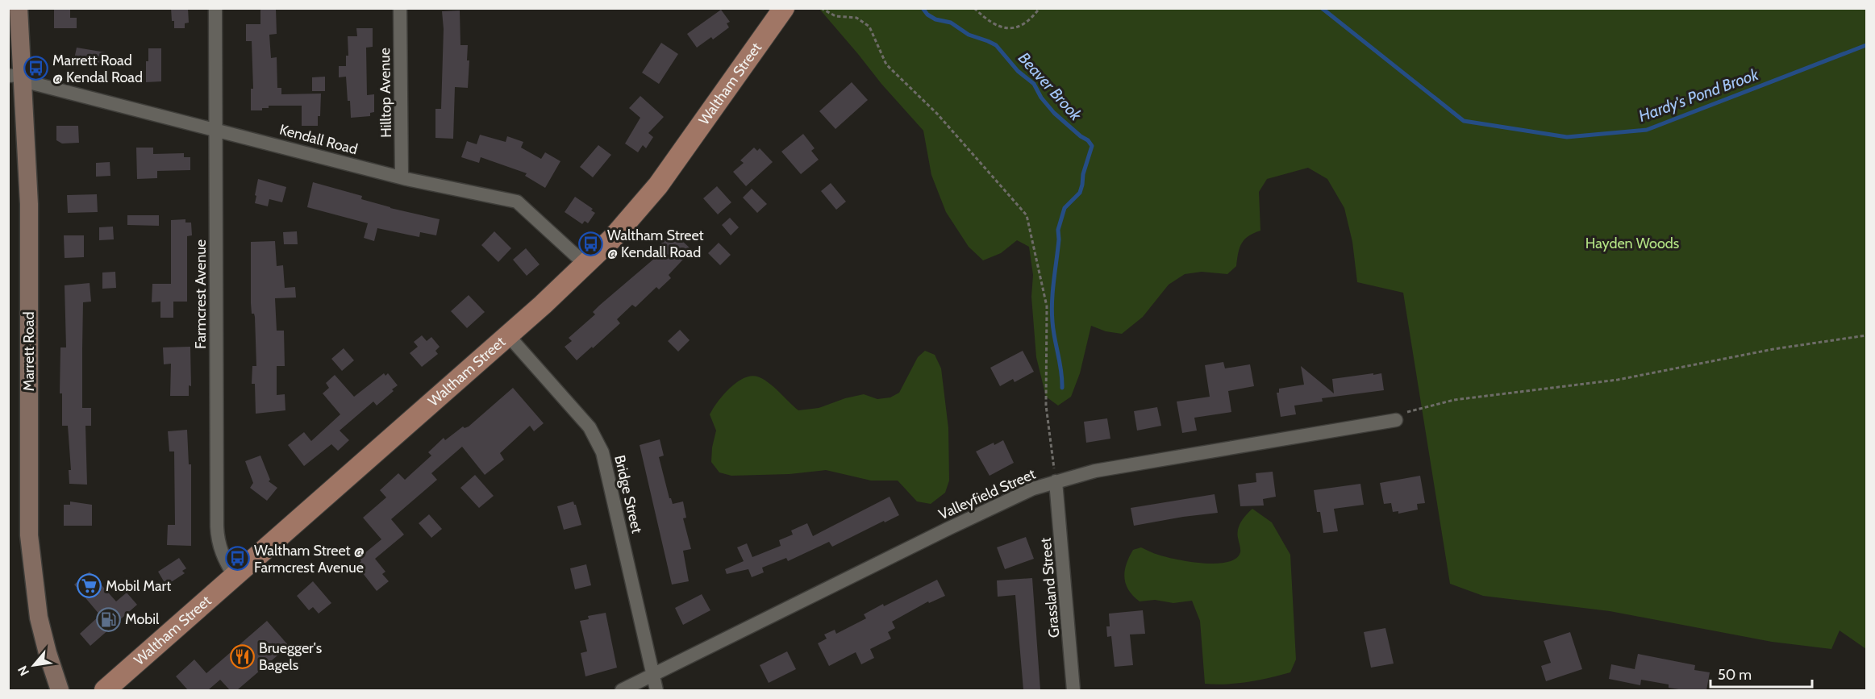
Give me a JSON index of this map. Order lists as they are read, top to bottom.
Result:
{
  "streets": {
    "main road": ["Waltham Street", "Marrett Road"],
    "street": [
      "Hilltop Avenue",
      "Kendall Road",
      "Farmcrest Avenue",
      "Bridge Street",
      "Valleyfield Street",
      "Grassland Street"
    ]
  },
  "crossings": [
    ["Waltham Street", "Kendall Road"],
    ["Waltham Street", "Farmcrest Avenue"],
    ["Waltham Street", "Bridge Street"],
    ["Hilltop Avenue", "Kendall Road"],
    ["Kendall Road", "Farmcrest Avenue"],
    ["Kendall Road", "Marrett Road"],
    ["Bridge Street", "Valleyfield Street"],
    ["Valleyfield Street", "Grassland Street"]
  ],
  "water": ["Beaver Brook", "Hardy's Pond Brook"],
  "parks": ["Hayden Woods"],
  "places": {
    "bus stop": ["Marrett Road @ Kendal Road", "Waltham Street @ Kendall Road", "Waltham Street @ Farmcrest Avenue"],
    "supermarket": ["Mobil Mart"],
    "fuel station": ["Mobil"],
    "restaurant": ["Bruegger's Bagels"]
  },
  "scale_bar": "50 m",
  "north": "bottom left"
}
